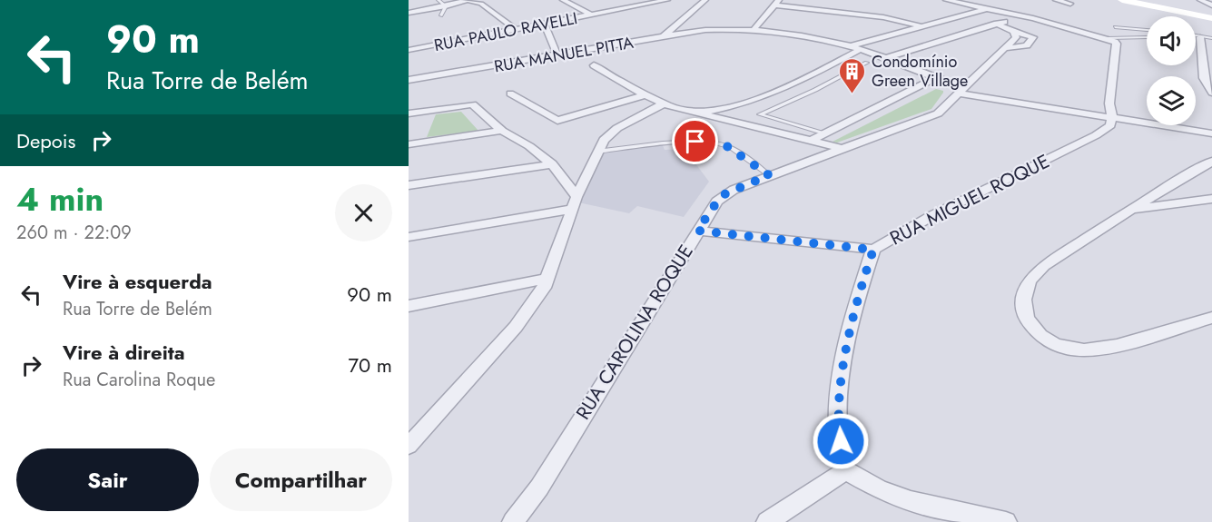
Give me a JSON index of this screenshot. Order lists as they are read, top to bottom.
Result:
{
  "streets": {
    "street": [
      "RUA PAULO RAVELLI",
      "RUA MANUEL PITTA",
      "RUA MIGUEL ROQUE",
      "RUA CAROLINA ROQUE"
    ]
  },
  "places": {
    "building": ["Condomínio Green Village"]
  },
  "page": {
    "turn": ["90 m", "Rua Torre de Belém"],
    "then": "Depois",
    "heading": ["4 min", "260 m · 22:09"],
    "list": [
      {
        "name": "Vire à esquerda",
        "note": "Rua Torre de Belém",
        "value": "90 m"
      },
      {
        "name": "Vire à direita",
        "note": "Rua Carolina Roque",
        "value": "70 m"
      }
    ],
    "buttons": ["Sair", "Compartilhar"]
  }
}
